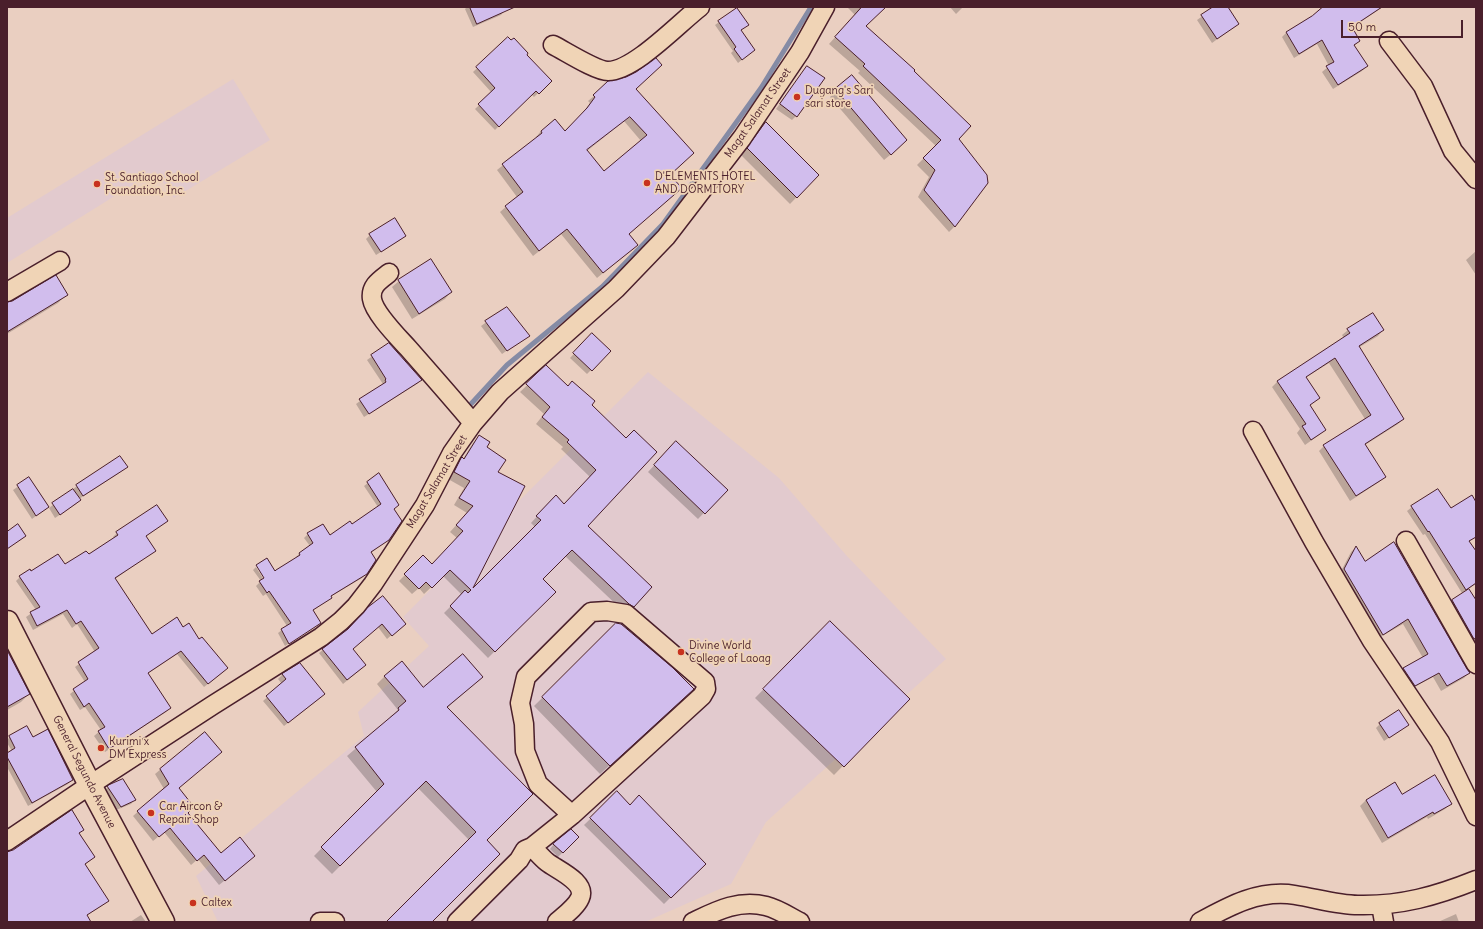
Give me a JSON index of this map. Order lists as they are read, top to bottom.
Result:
{
  "streets": {
    "highway": ["General Segundo Avenue"],
    "street": ["Magat Salamat Street"]
  },
  "crossings": [
    ["Magat Salamat Street", "General Segundo Avenue"]
  ],
  "places": [
    "Dugang's Sari sari store",
    "D'ELEMENTS HOTEL AND DORMITORY",
    "St. Santiago School Foundation, Inc.",
    "Divine World College of Laoag",
    "Kurimi x DM Express",
    "Car Aircon & Repair Shop",
    "Caltex"
  ],
  "scale_bar": "50 m"
}
